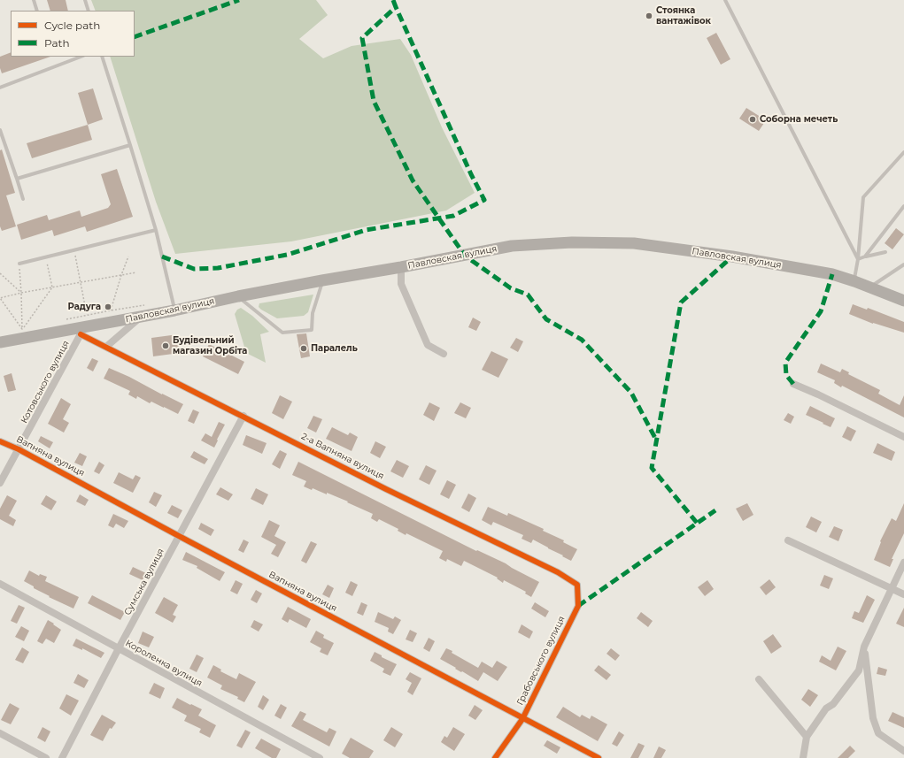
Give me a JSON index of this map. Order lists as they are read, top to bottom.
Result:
{
  "streets": {
    "main road": ["Павловская вулиця"],
    "street": [
      "Котовського вулиця",
      "Вапняна вулиця",
      "2-а Вапняна вулиця",
      "Сумська вулиця",
      "Грабовського вулиця",
      "Короленка вулиця"
    ]
  },
  "crossings": [
    ["Павловская вулиця", "Котовського вулиця"],
    ["Павловская вулиця", "2-а Вапняна вулиця"],
    ["Котовського вулиця", "Вапняна вулиця"],
    ["Котовського вулиця", "2-а Вапняна вулиця"],
    ["Вапняна вулиця", "Сумська вулиця"],
    ["Вапняна вулиця", "Грабовського вулиця"],
    ["2-а Вапняна вулиця", "Сумська вулиця"],
    ["2-а Вапняна вулиця", "Грабовського вулиця"],
    ["Сумська вулиця", "Короленка вулиця"]
  ],
  "places": [
    "Стоянка вантажівок",
    "Соборна мечеть",
    "Радуга",
    "Будівельний магазин Орбіта",
    "Паралель"
  ],
  "legend": ["Cycle path", "Path"]
}
